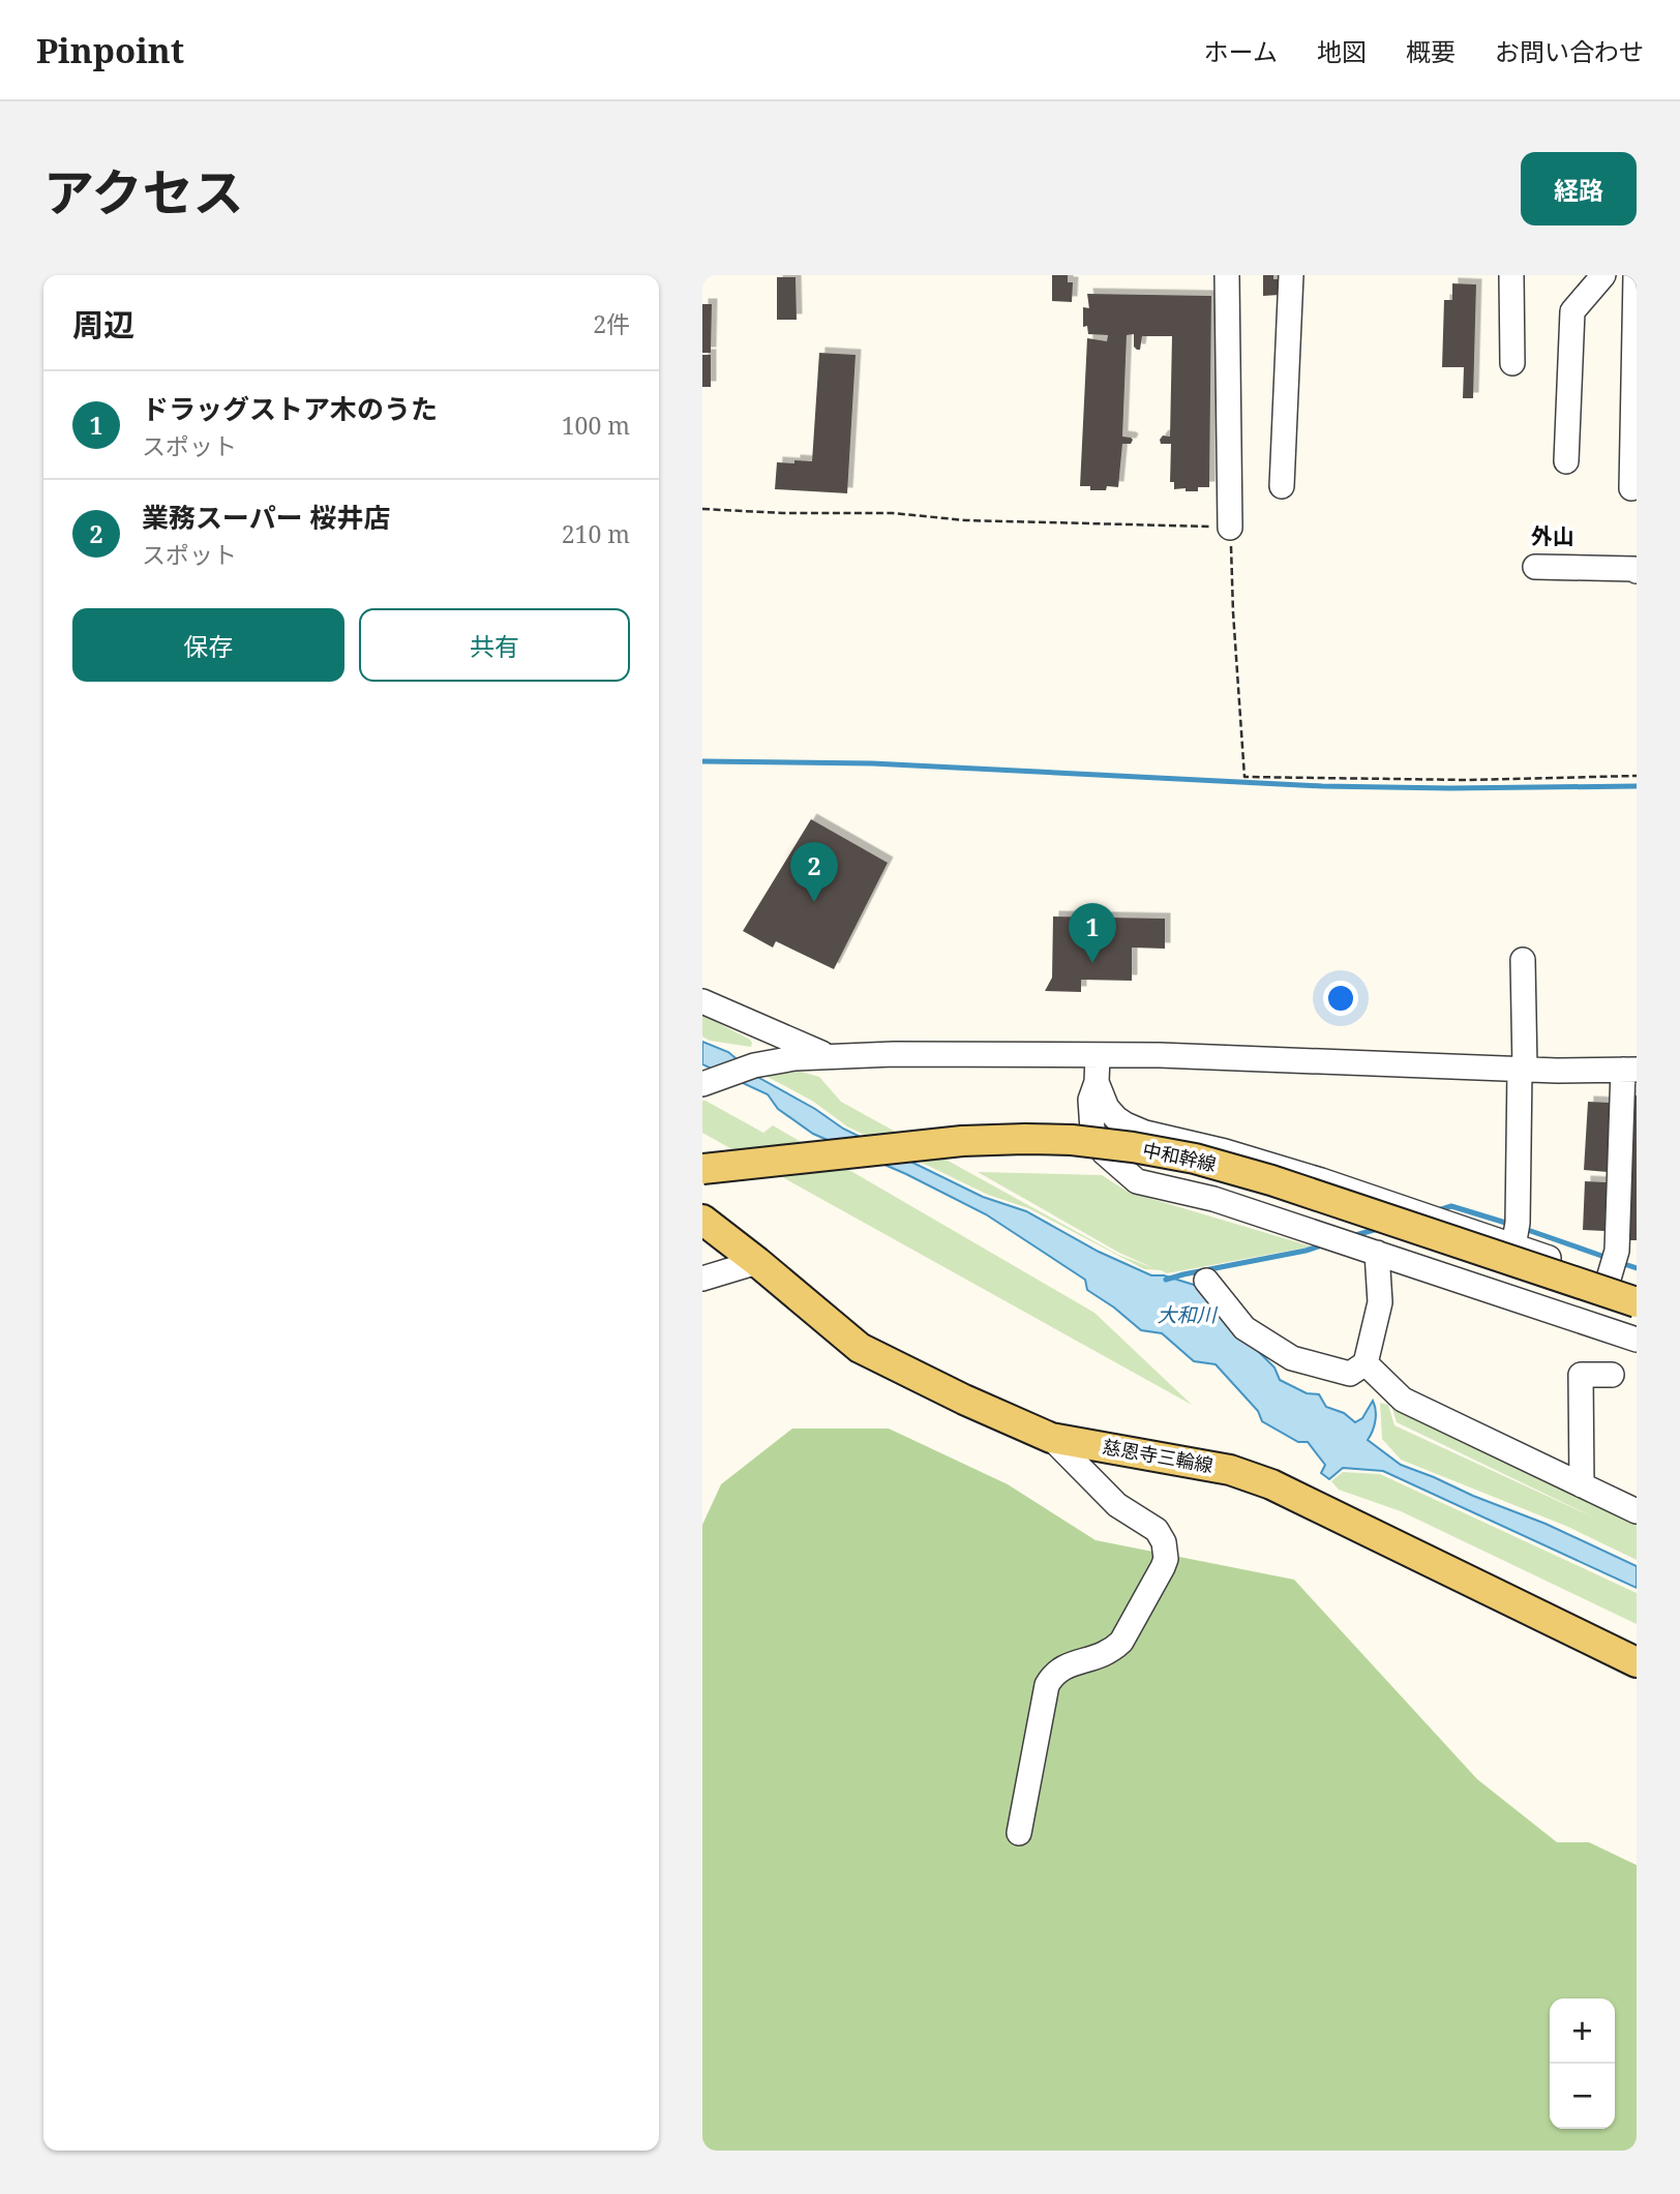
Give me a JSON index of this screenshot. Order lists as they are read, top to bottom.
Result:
{
  "streets": {
    "main road": ["中和幹線", "慈恩寺三輪線"]
  },
  "districts": ["外山"],
  "water": ["大和川"],
  "page": {
    "header": "Pinpoint",
    "nav": [
      "ホーム",
      "地図",
      "概要",
      "お問い合わせ"
    ],
    "title": "アクセス",
    "buttons": [
      "経路",
      ["保存", "共有"]
    ],
    "heading": ["周辺", "2件"],
    "list": [
      {
        "mark": "1",
        "name": "ドラッグストア木のうた",
        "note": "スポット",
        "value": "100 m"
      },
      {
        "mark": "2",
        "name": "業務スーパー 桜井店",
        "note": "スポット",
        "value": "210 m"
      }
    ],
    "pins": ["2", "1"],
    "map_buttons": ["+", "−"]
  }
}
